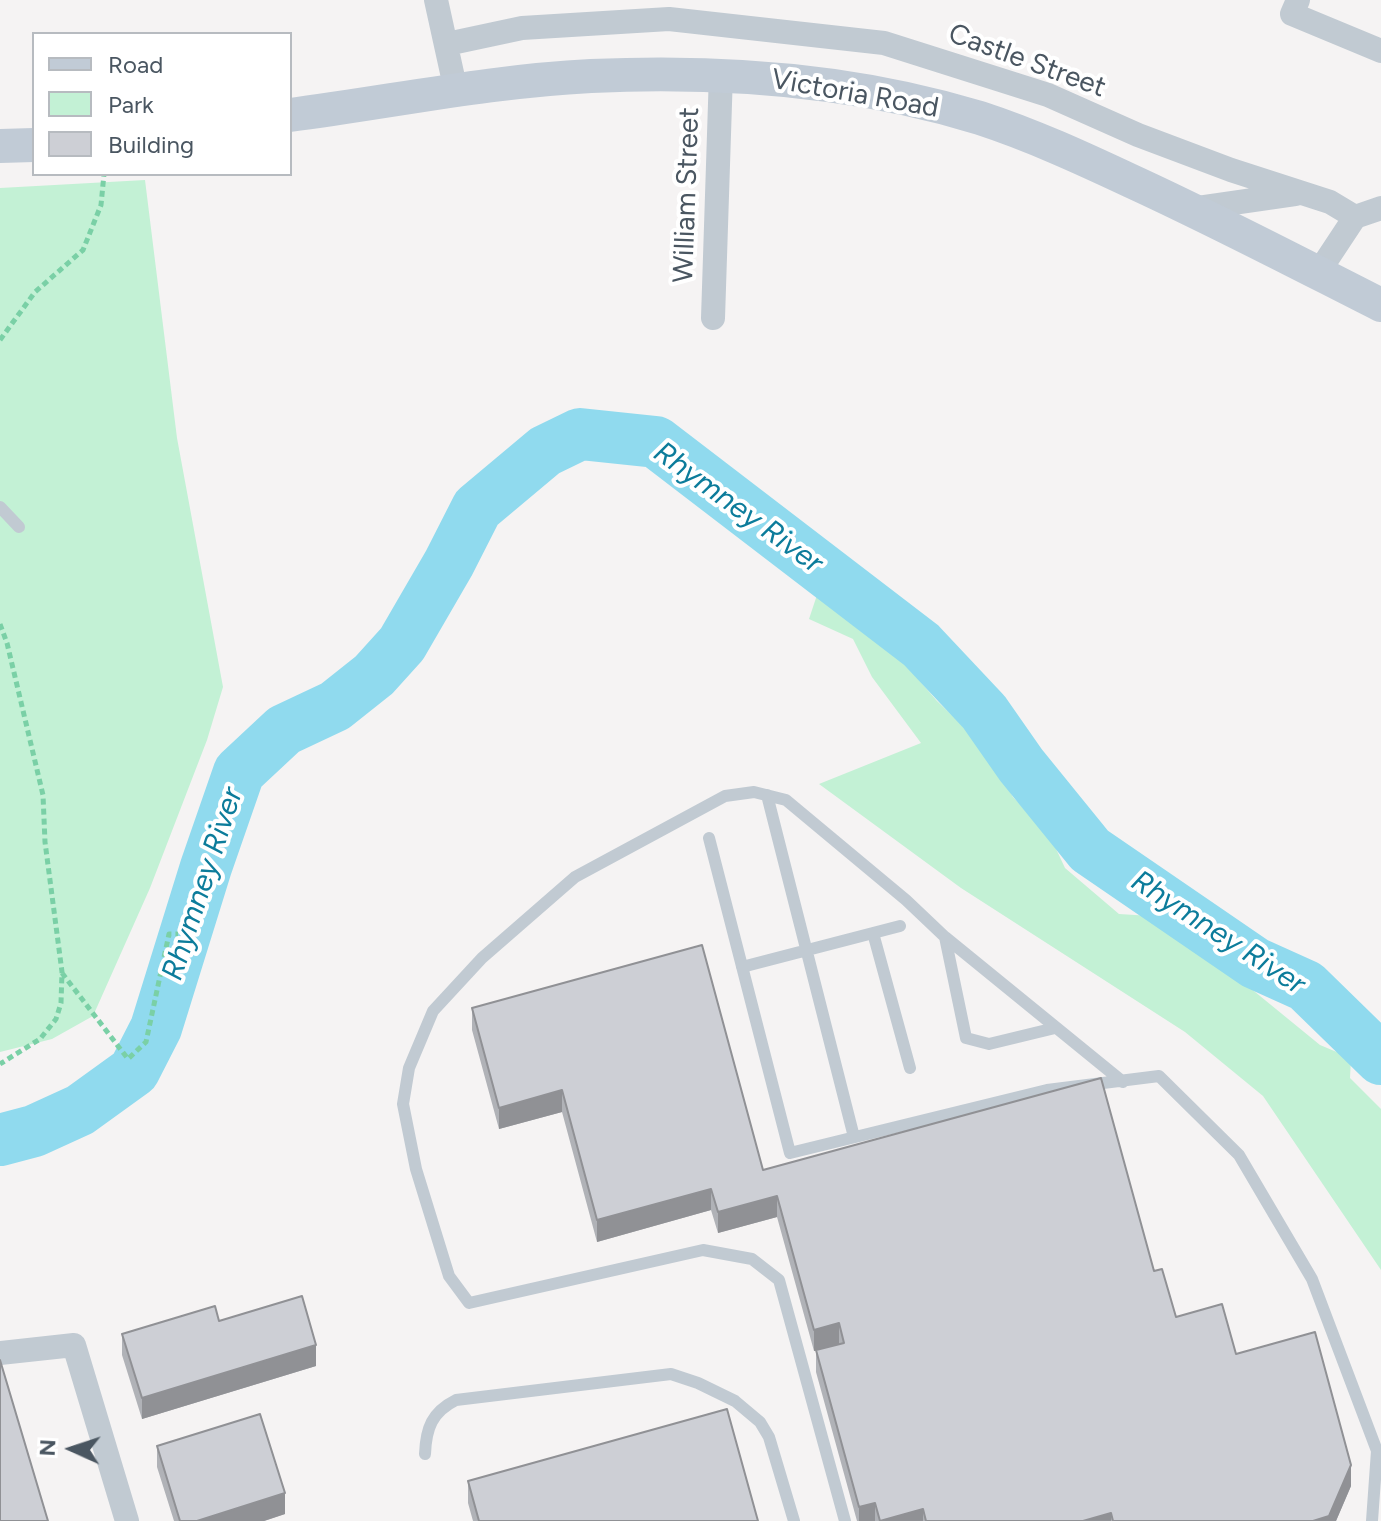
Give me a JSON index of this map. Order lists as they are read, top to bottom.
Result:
{
  "streets": {
    "main road": ["Victoria Road"],
    "street": ["Castle Street", "William Street"]
  },
  "crossings": [
    ["Victoria Road", "William Street"]
  ],
  "water": ["Rhymney River"],
  "legend": ["Road", "Park", "Building"],
  "north": "left"
}
